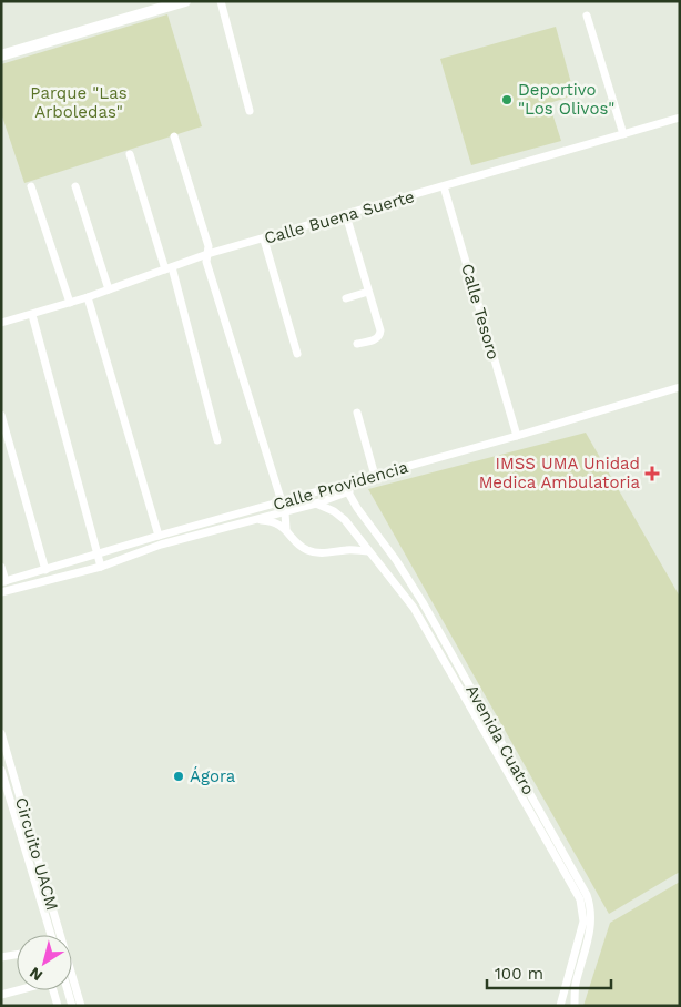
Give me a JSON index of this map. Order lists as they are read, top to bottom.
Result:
{
  "streets": {
    "street": [
      "Calle Buena Suerte",
      "Calle Tesoro",
      "Calle Providencia",
      "Avenida Cuatro",
      "Circuito UACM"
    ]
  },
  "crossings": [
    ["Calle Buena Suerte", "Calle Tesoro"],
    ["Calle Tesoro", "Calle Providencia"],
    ["Calle Providencia", "Avenida Cuatro"]
  ],
  "parks": ["Parque \"Las Arboledas\""],
  "places": {
    "other": ["Deportivo \"Los Olivos\"", "Ágora"],
    "health": ["IMSS UMA Unidad Medica Ambulatoria"]
  },
  "scale_bar": "100 m",
  "north": "bottom left"
}
